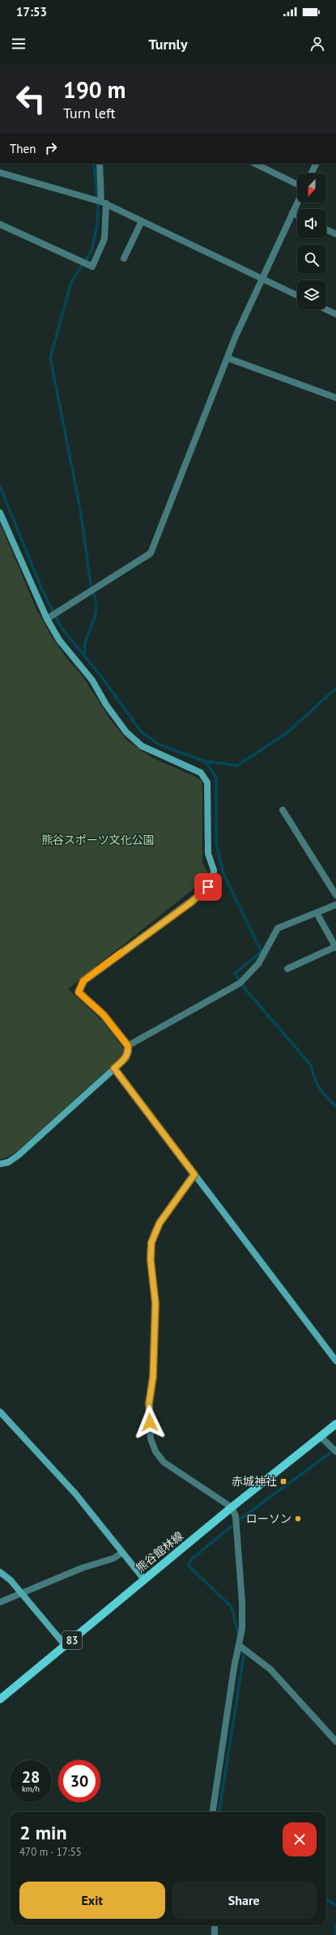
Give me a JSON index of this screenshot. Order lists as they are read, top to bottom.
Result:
{
  "streets": {
    "main road": ["熊谷館林線", "83"]
  },
  "parks": ["熊谷スポーツ文化公園"],
  "places": {
    "transit": ["赤城神社"],
    "other": ["ローソン"]
  },
  "north": "bottom left",
  "page": {
    "status": "17:53",
    "header": "Turnly",
    "turn": ["190 m", "Turn left"],
    "then": "Then",
    "speed": "28 km/h",
    "limit": "30",
    "heading": ["2 min", "470 m · 17:55"],
    "buttons": ["Exit", "Share"]
  }
}
